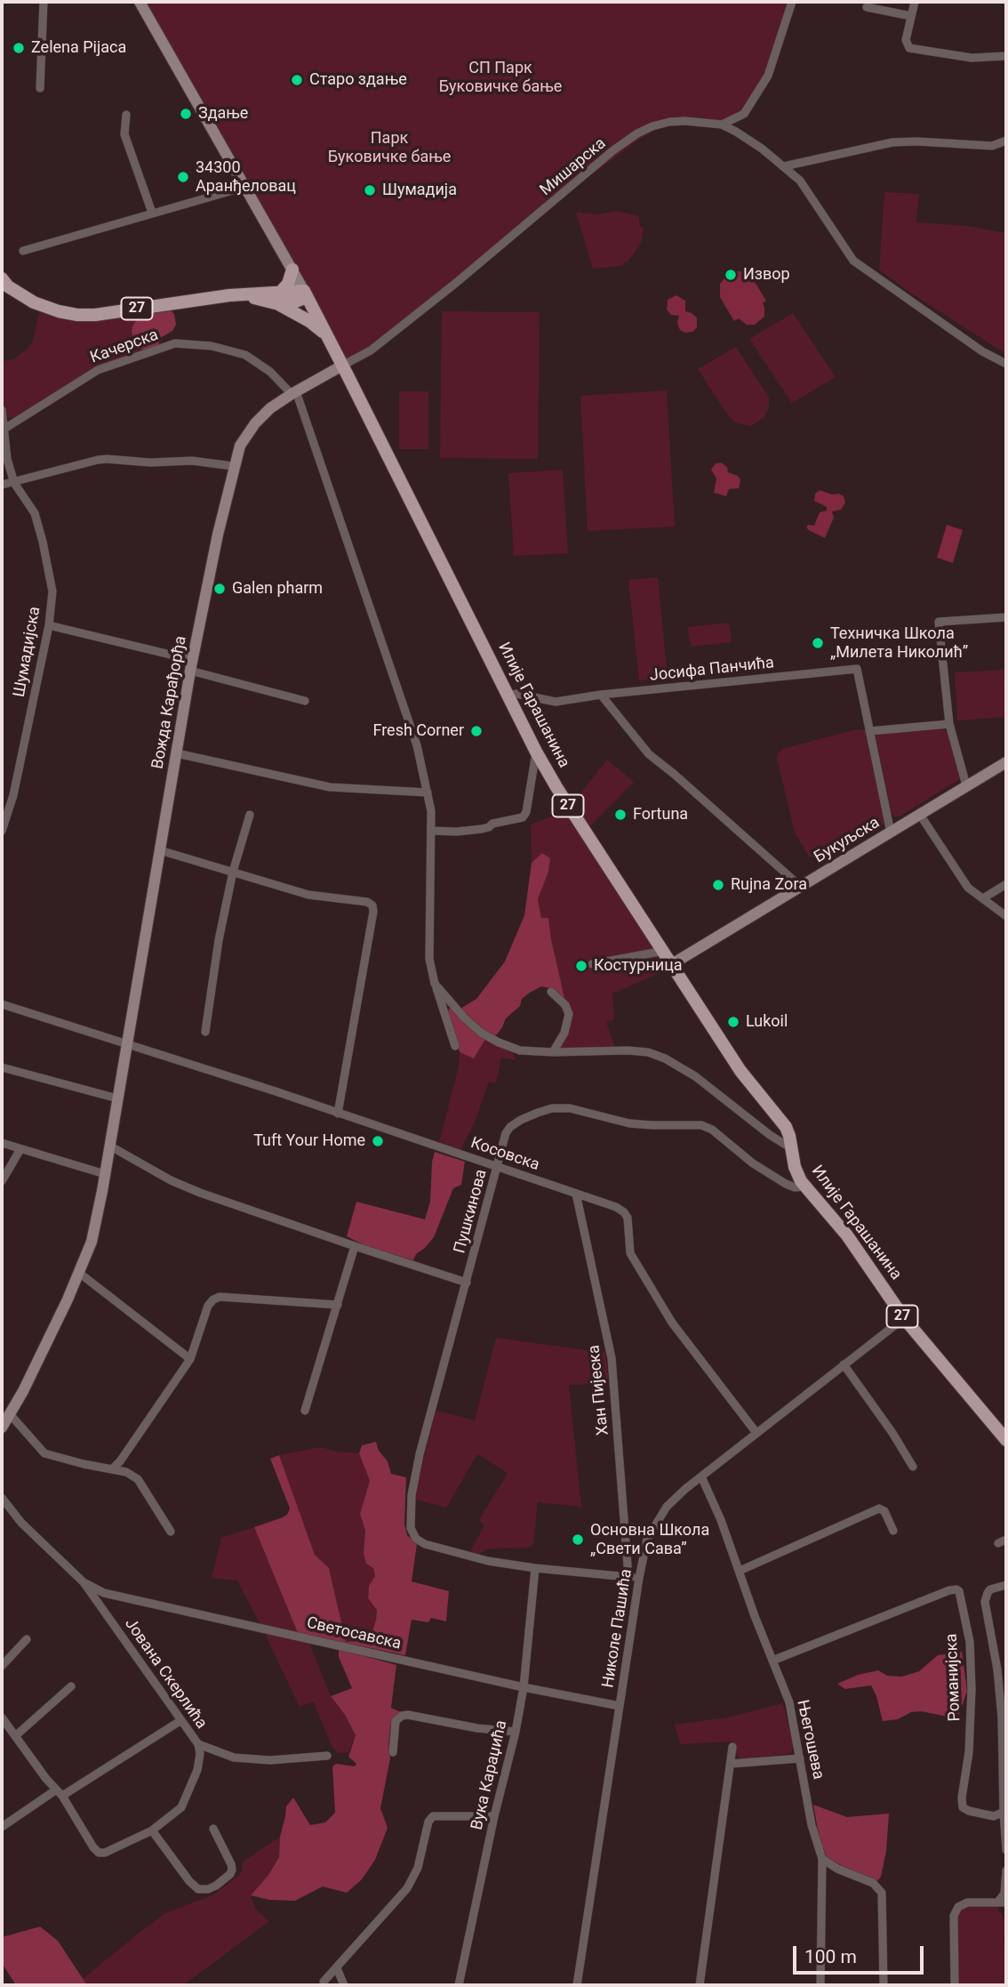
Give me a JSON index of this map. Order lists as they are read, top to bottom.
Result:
{
  "streets": {
    "main road": [
      "27",
      "Вожда Карађорђа",
      "Илије Гарашанина",
      "Букуљска"
    ],
    "street": [
      "Мишарска",
      "Качерска",
      "Шумадијска",
      "Јосифа Панчића",
      "Косовска",
      "Пушкинова",
      "Хан Пијеска",
      "Николе Пашића",
      "Светосавска",
      "Јована Скерлића",
      "Романијска",
      "Његошева",
      "Вука Караџића"
    ]
  },
  "crossings": [
    ["Мишарска", "Вожда Карађорђа"],
    ["Мишарска", "Илије Гарашанина"],
    ["27", "Илије Гарашанина"],
    ["Качерска", "Шумадијска"],
    ["Качерска", "Вожда Карађорђа"],
    ["Јосифа Панчића", "Илије Гарашанина"],
    ["Вожда Карађорђа", "Илије Гарашанина"],
    ["Вожда Карађорђа", "Косовска"],
    ["Илије Гарашанина", "Букуљска"],
    ["Илије Гарашанина", "Пушкинова"],
    ["Илије Гарашанина", "Николе Пашића"],
    ["Косовска", "Пушкинова"],
    ["Косовска", "Хан Пијеска"],
    ["Косовска", "Николе Пашића"],
    ["Пушкинова", "Вука Караџића"],
    ["Николе Пашића", "Светосавска"],
    ["Николе Пашића", "Његошева"],
    ["Светосавска", "Јована Скерлића"],
    ["Светосавска", "Вука Караџића"],
    ["Романијска", "Његошева"]
  ],
  "parks": ["СП Парк Буковичке бање", "Парк Буковичке бање"],
  "places": [
    "Zelena Pijaca",
    "Старо здање",
    "Здање",
    "34300 Аранђеловац",
    "Шумадија",
    "Извор",
    "Galen pharm",
    "Техничка Школа „Милета Николић”",
    "Fresh Corner",
    "Fortuna",
    "Rujna Zora",
    "Костурница",
    "Lukoil",
    "Tuft Your Home",
    "Основна Школа „Свети Сава”"
  ],
  "scale_bar": "100 m"
}
